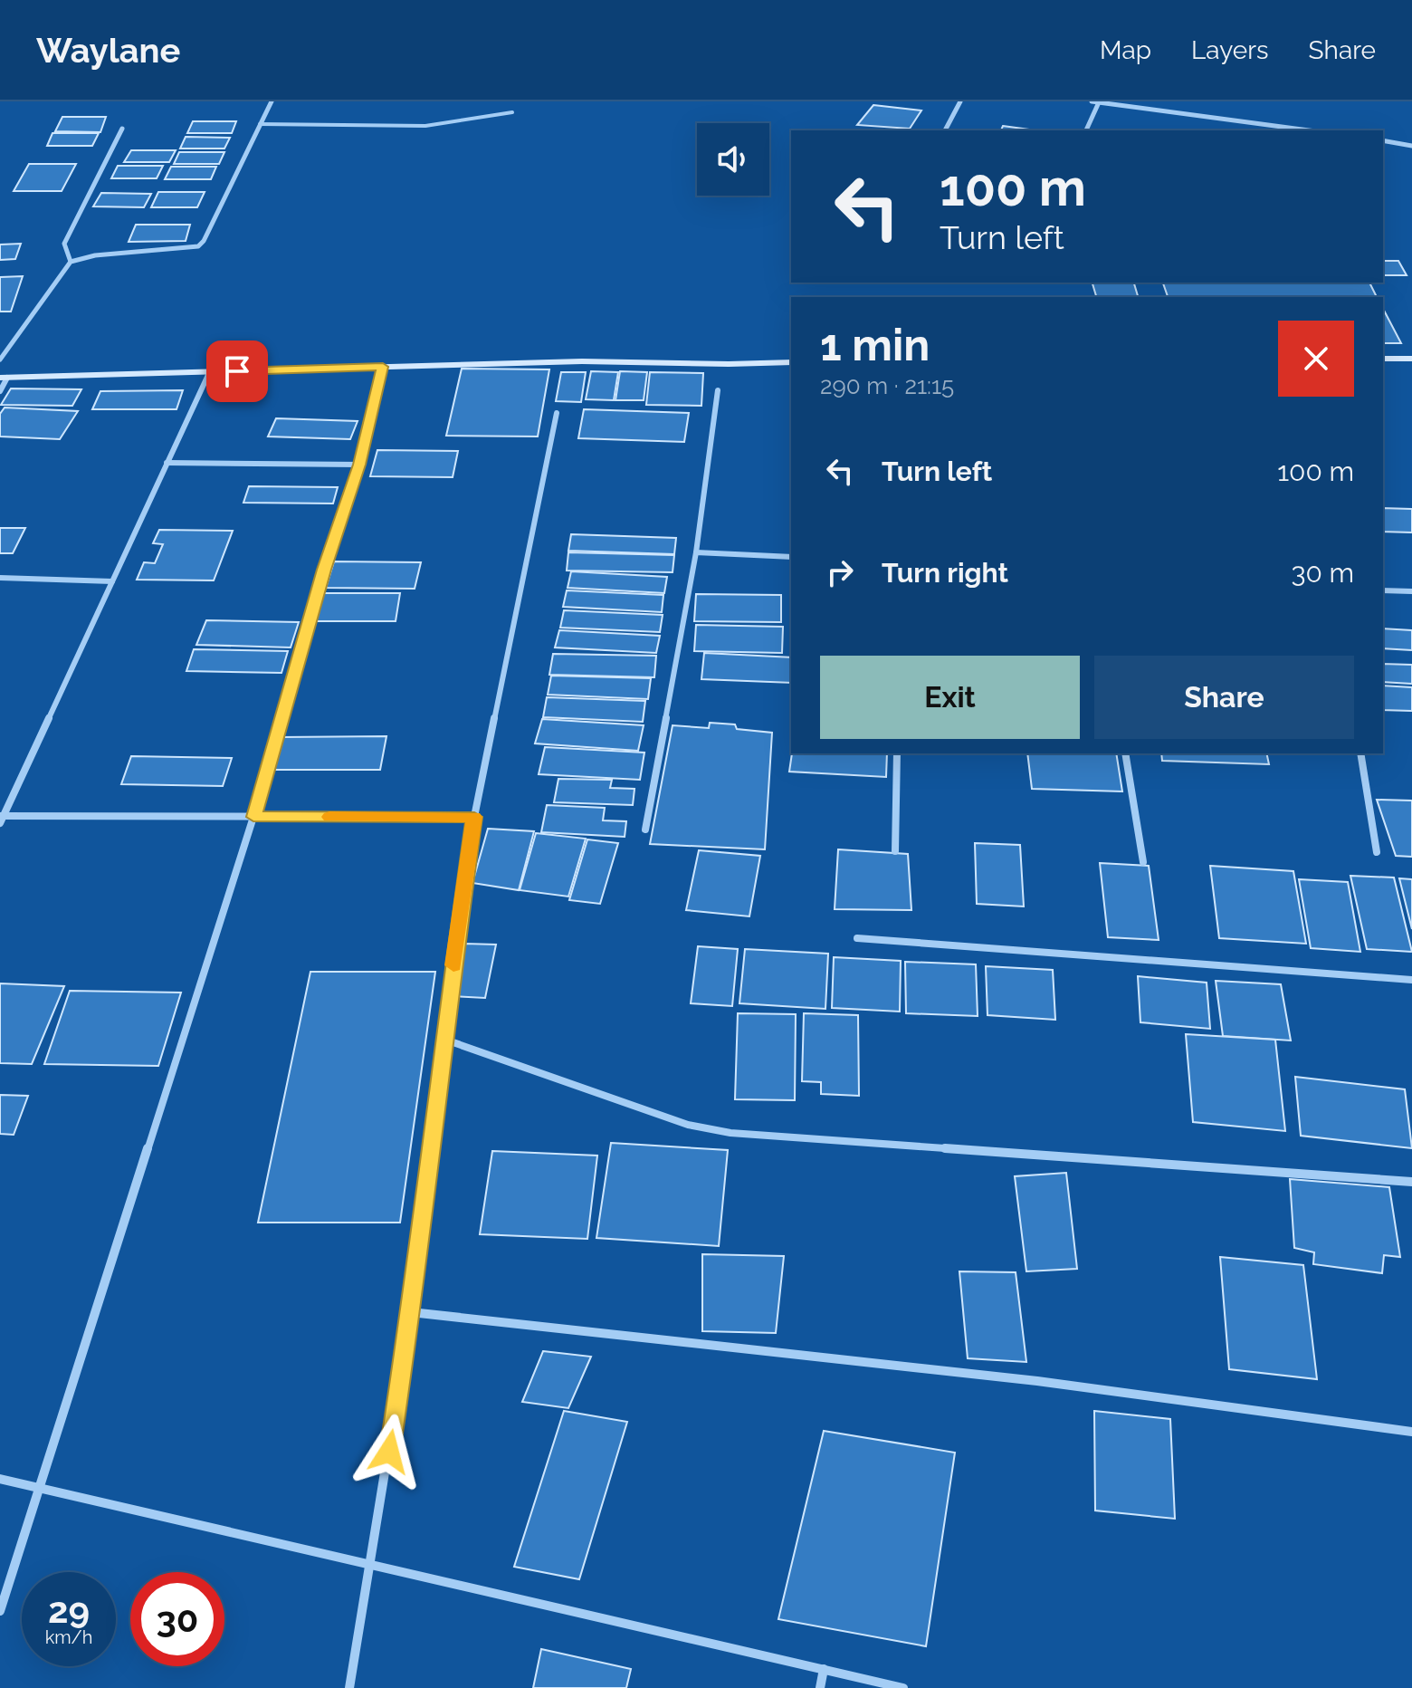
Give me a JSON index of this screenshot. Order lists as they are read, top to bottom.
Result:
{
  "page": {
    "header": "Waylane",
    "nav": ["Map", "Layers", "Share"],
    "turn": ["100 m", "Turn left"],
    "heading": ["1 min", "290 m · 21:15"],
    "list": [
      {
        "name": "Turn left",
        "value": "100 m"
      },
      {
        "name": "Turn right",
        "value": "30 m"
      }
    ],
    "buttons": ["Exit", "Share"],
    "speed": "29 km/h",
    "limit": "30"
  }
}
